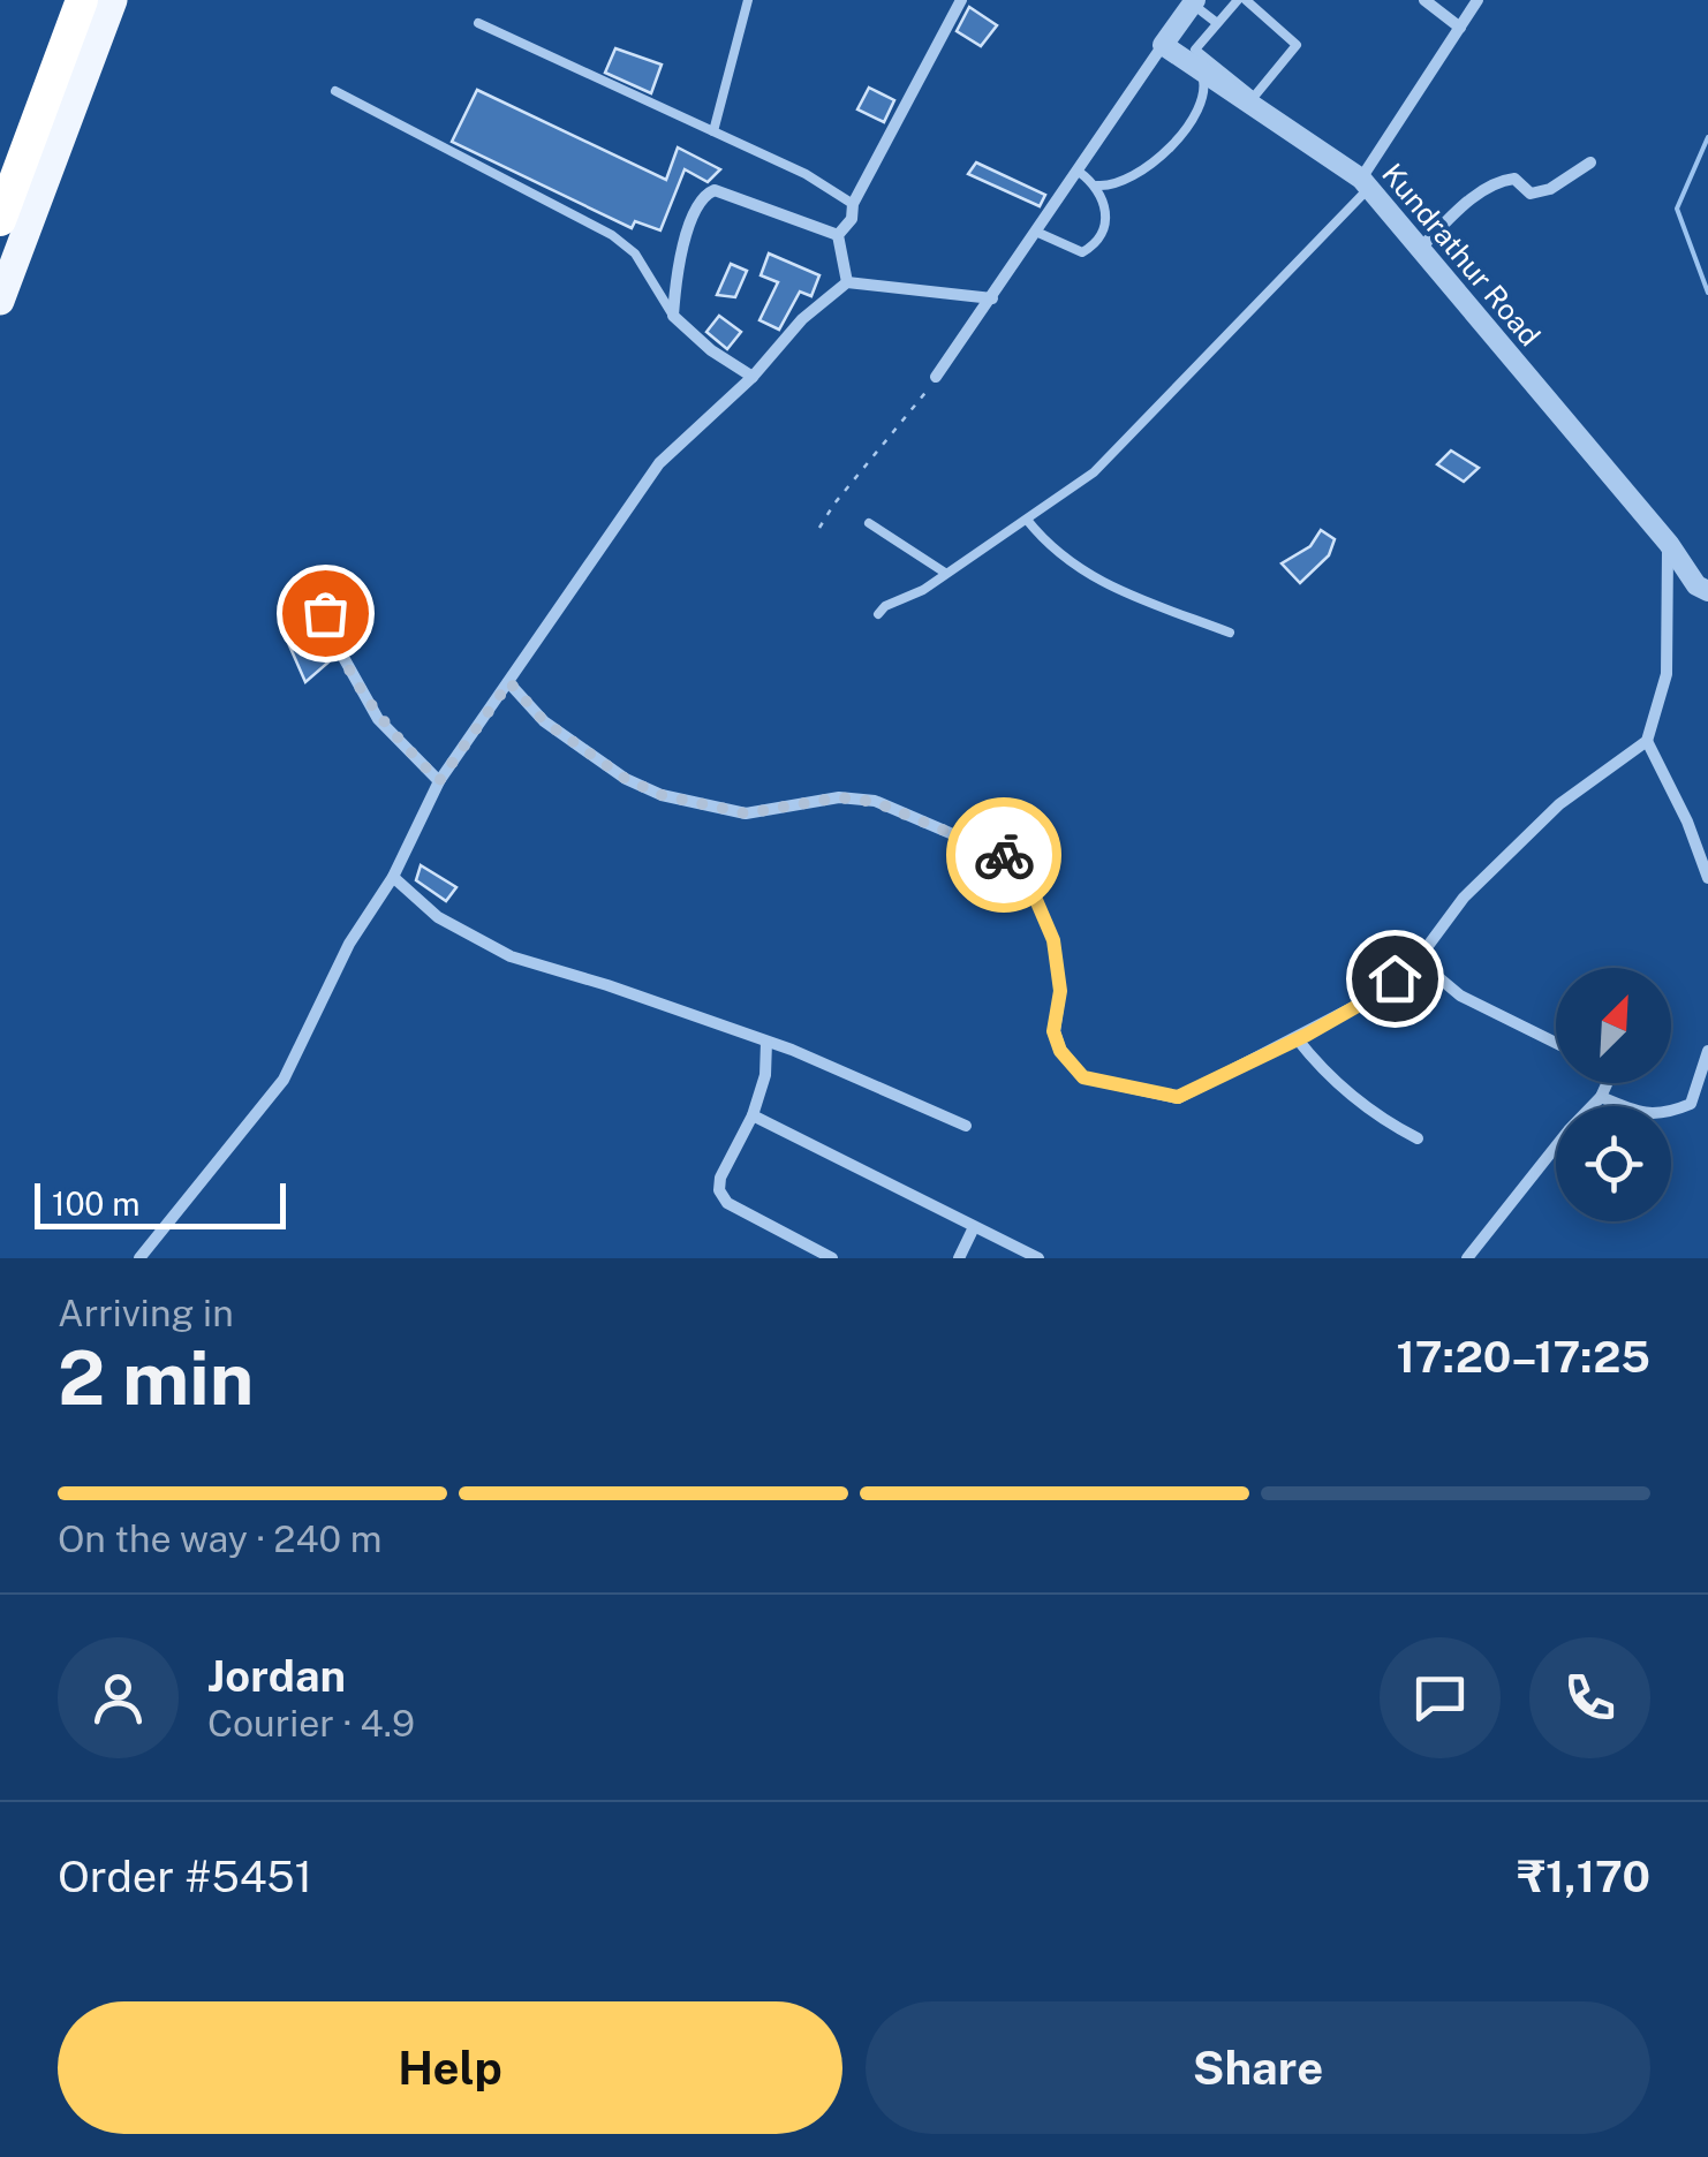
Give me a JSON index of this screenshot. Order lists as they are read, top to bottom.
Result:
{
  "streets": {
    "street": ["Kundrathur Road"]
  },
  "scale_bar": "100 m",
  "north": "top right",
  "page": {
    "scale": "100 m",
    "heading": ["2 min", "Arriving in", "17:20–17:25"],
    "panel": [
      "Jordan",
      "Courier · 4.9",
      "Order #5451",
      "₹1,170"
    ],
    "bar": "On the way · 240 m",
    "buttons": ["Help", "Share"]
  }
}
